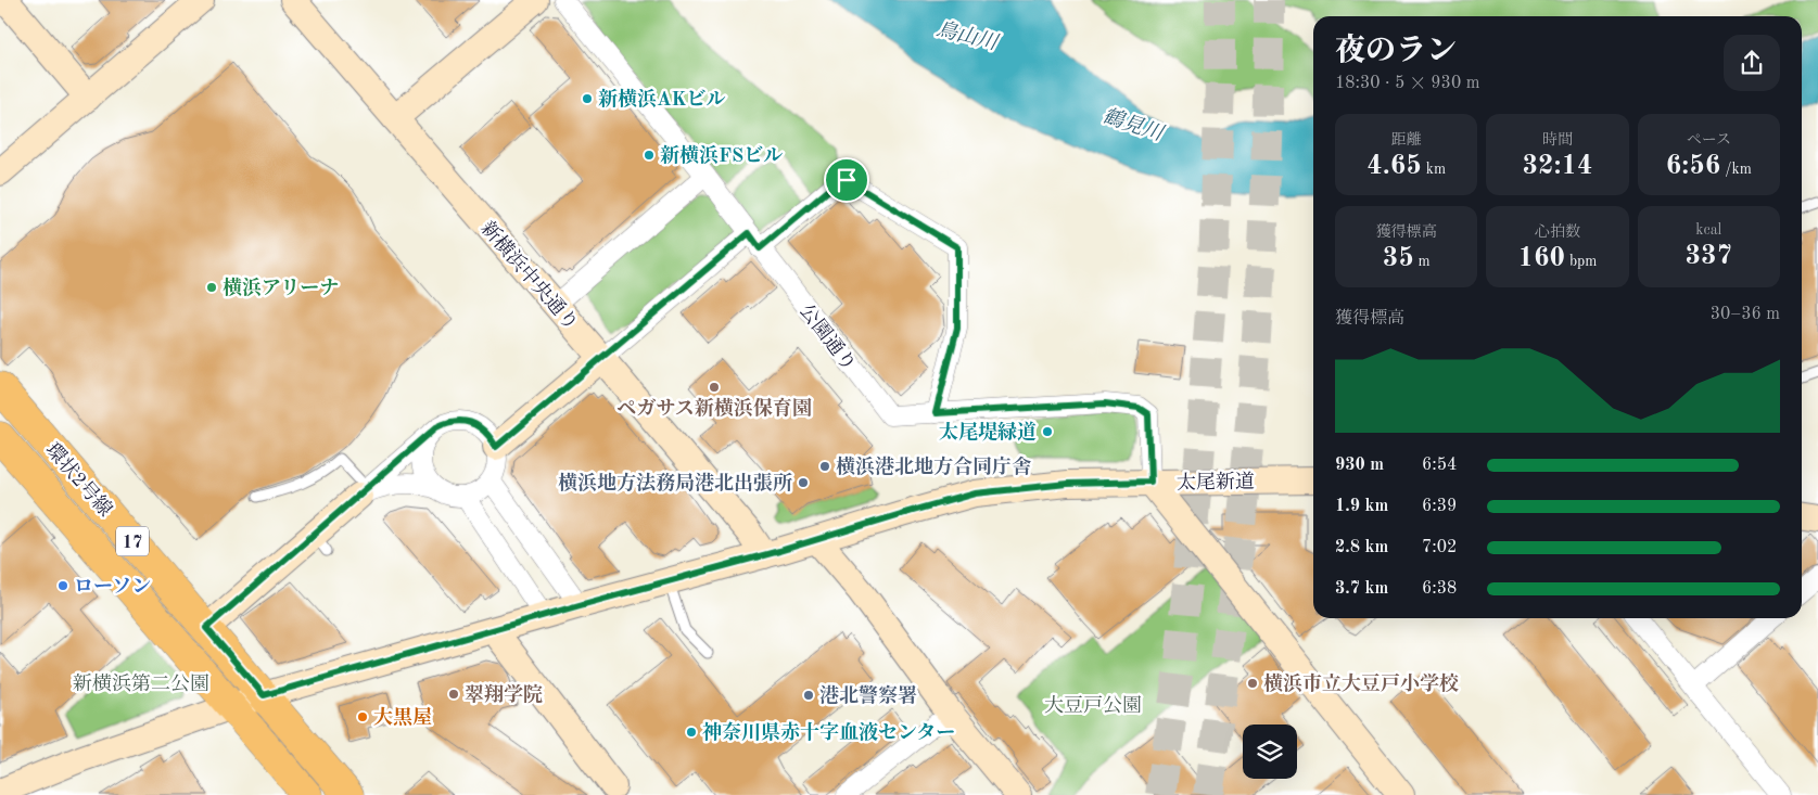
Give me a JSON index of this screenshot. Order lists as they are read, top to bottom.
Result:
{
  "streets": {
    "main road": ["環状2号線", "17"],
    "street": ["新横浜中央通り", "公園通り", "太尾新道"]
  },
  "crossings": [
    ["新横浜中央通り", "太尾新道"],
    ["公園通り", "太尾新道"],
    ["環状2号線", "太尾新道"]
  ],
  "water": ["鳥山川", "鶴見川"],
  "parks": ["新横浜第二公園", "大豆戸公園"],
  "places": [
    "新横浜AKビル",
    "新横浜FSビル",
    "横浜アリーナ",
    "ペガサス新横浜保育園",
    "太尾堤緑道",
    "横浜港北地方合同庁舎",
    "横浜地方法務局港北出張所",
    "ローソン",
    "横浜市立大豆戸小学校",
    "翠翔学院",
    "港北警察署",
    "大黒屋",
    "神奈川県赤十字血液センター"
  ],
  "page": {
    "heading": ["夜のラン", "18:30 · 5 × 930 m"],
    "stats": [
      ["距離", "4.65 km"],
      ["時間", "32:14"],
      ["ペース", "6:56 /km"],
      ["獲得標高", "35 m"],
      ["心拍数", "160 bpm"],
      ["kcal", "337"]
    ],
    "chart": ["獲得標高", "30–36 m"],
    "list": [
      {
        "name": "930 m",
        "note": "6:54"
      },
      {
        "name": "1.9 km",
        "note": "6:39"
      },
      {
        "name": "2.8 km",
        "note": "7:02"
      },
      {
        "name": "3.7 km",
        "note": "6:38"
      }
    ]
  }
}
